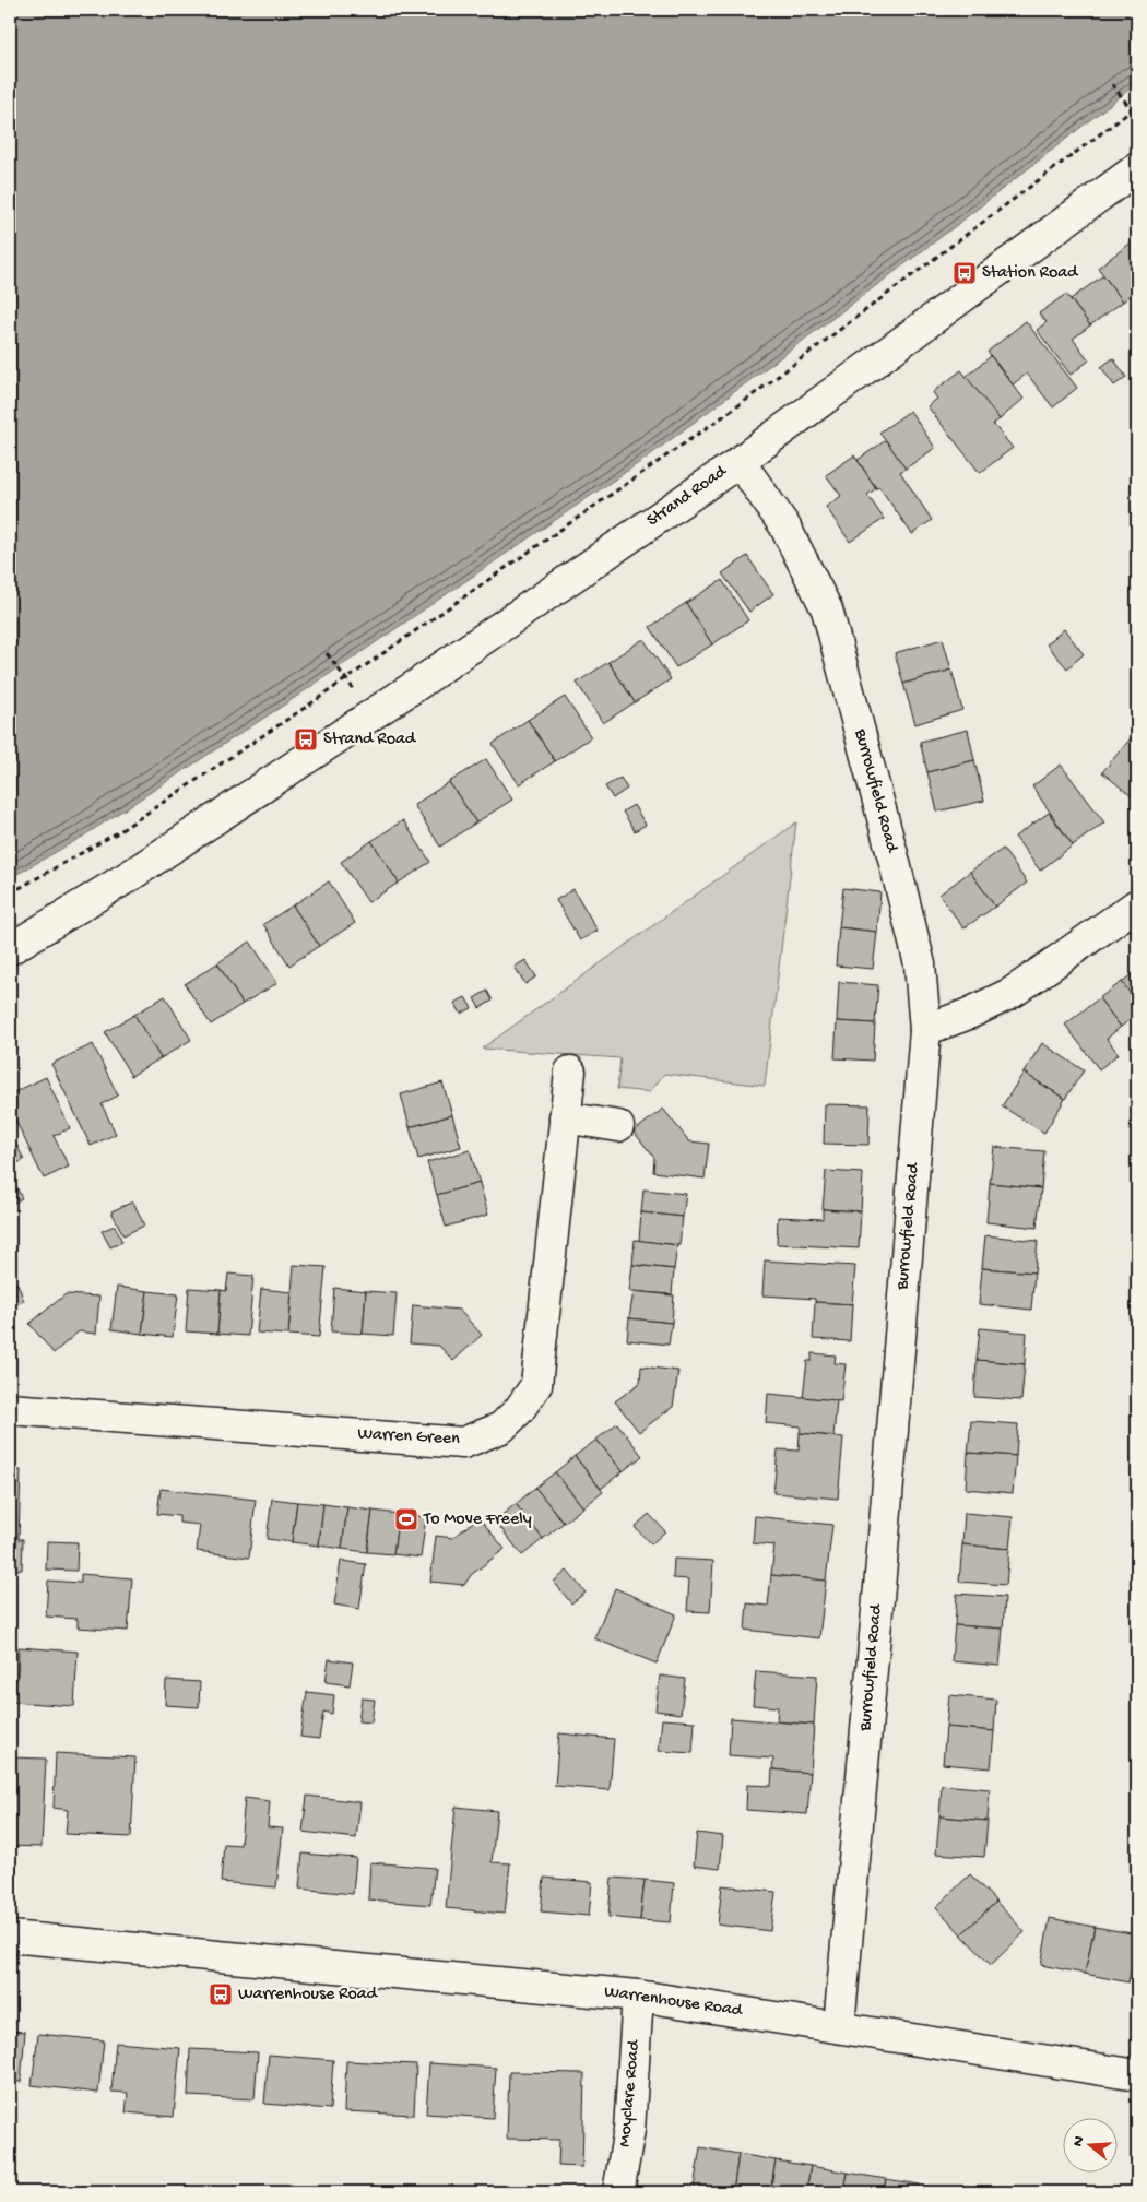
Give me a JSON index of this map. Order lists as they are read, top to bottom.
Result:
{
  "streets": {
    "street": [
      "Strand Road",
      "Burrowfield Road",
      "Warren Green",
      "Warrenhouse Road",
      "Moyclare Road"
    ]
  },
  "crossings": [
    ["Strand Road", "Burrowfield Road"],
    ["Burrowfield Road", "Warrenhouse Road"],
    ["Warrenhouse Road", "Moyclare Road"]
  ],
  "places": {
    "bus stop": ["Station Road", "Strand Road", "Warrenhouse Road"],
    "sports": ["To Move Freely"]
  },
  "north": "left"
}
